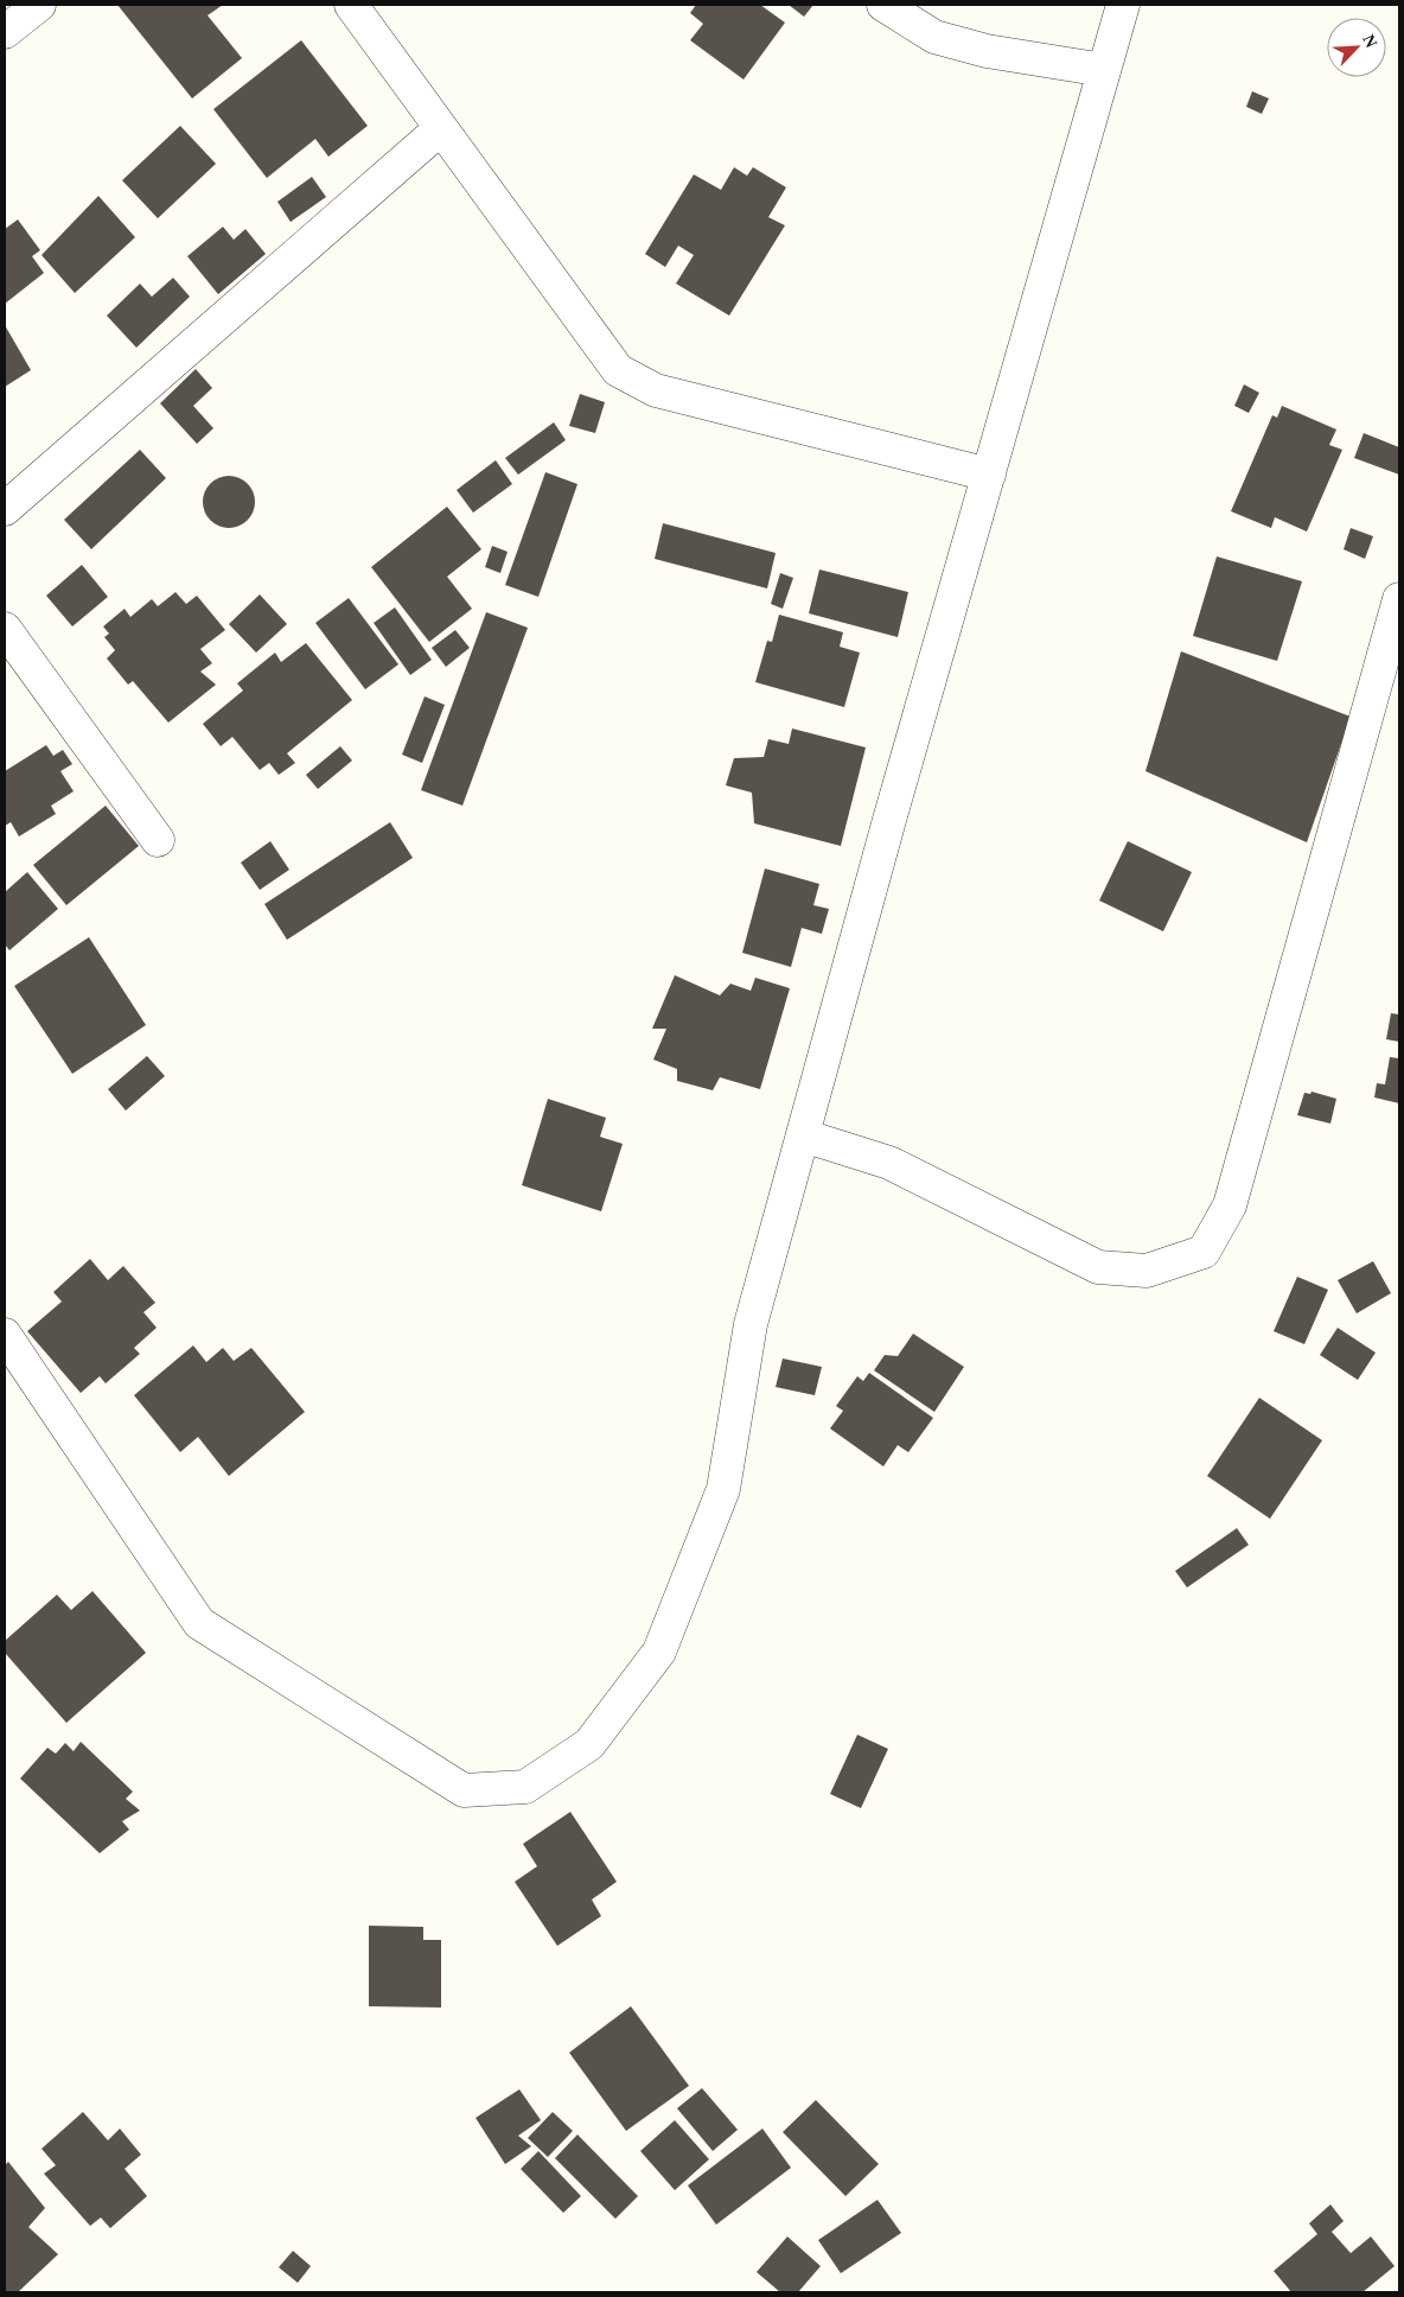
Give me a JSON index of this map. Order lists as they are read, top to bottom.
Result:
{
  "north": "top right"
}
